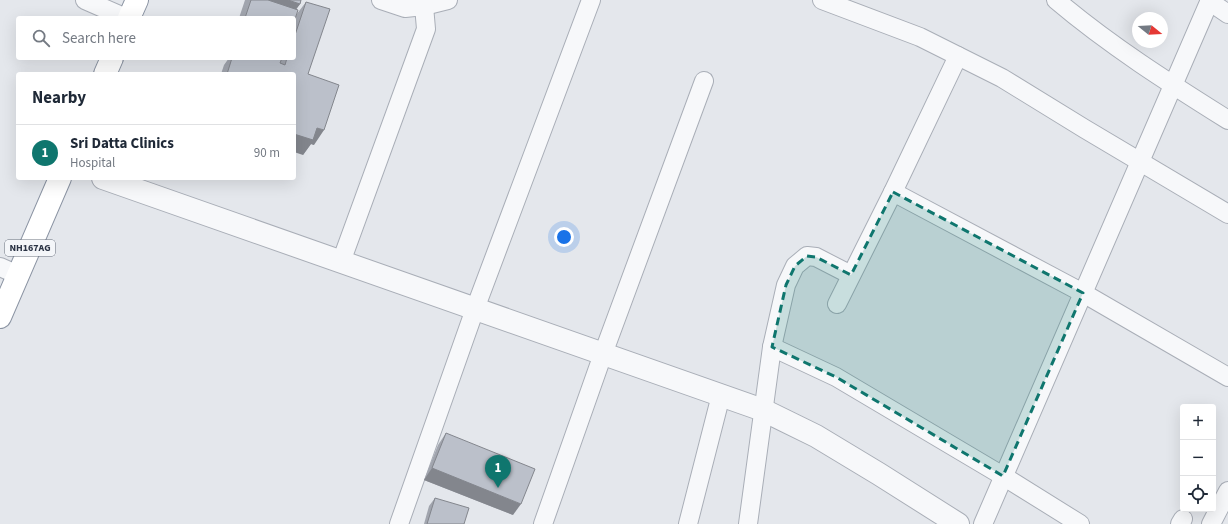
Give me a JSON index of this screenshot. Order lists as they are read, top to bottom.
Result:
{
  "streets": {
    "highway": ["NH167AG"]
  },
  "north": "right",
  "page": {
    "search": "Search here",
    "heading": "Nearby",
    "list": [
      {
        "mark": "1",
        "name": "Sri Datta Clinics",
        "note": "Hospital",
        "value": "90 m"
      }
    ],
    "map_buttons": ["+", "−"],
    "pins": "1"
  }
}
